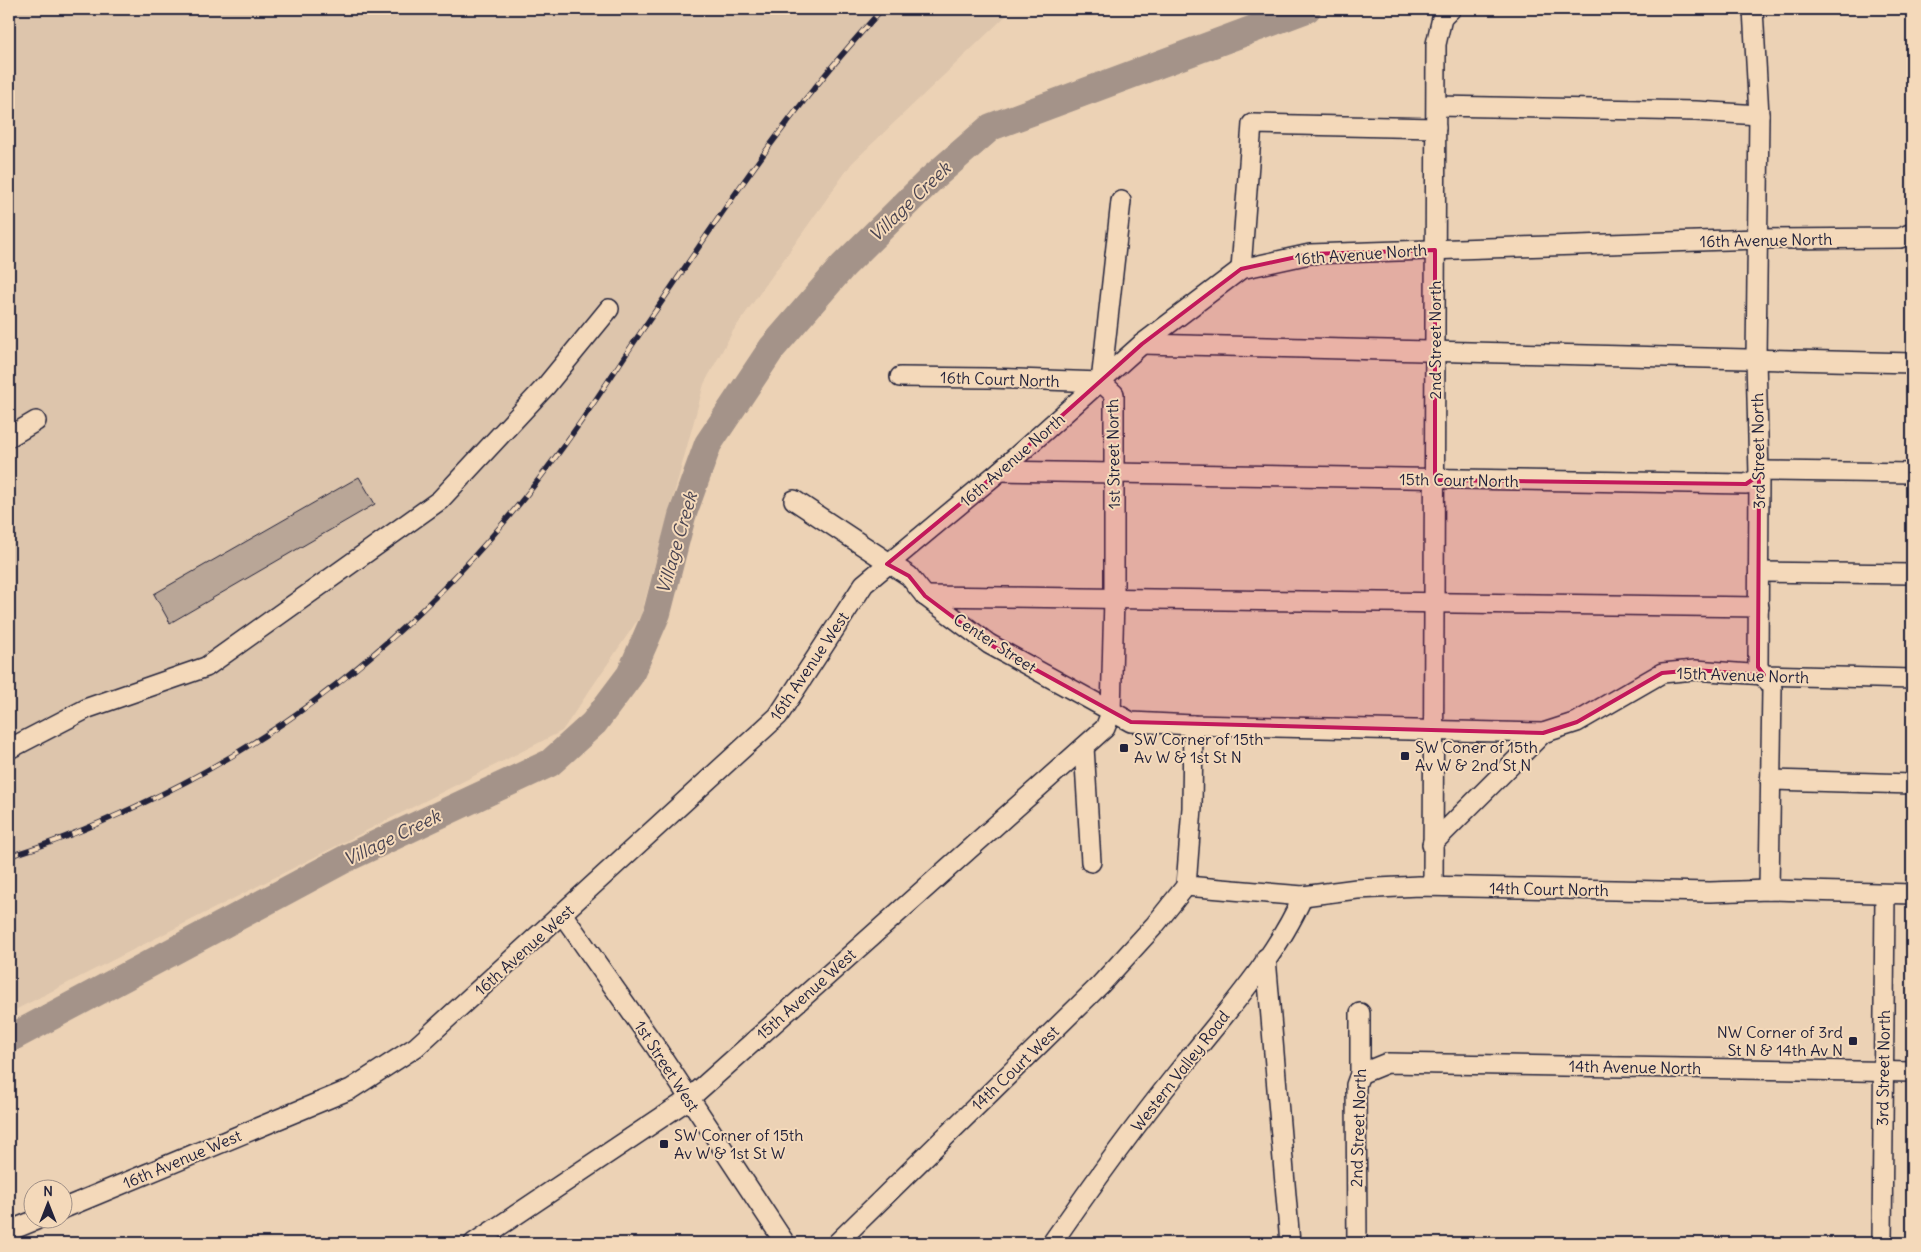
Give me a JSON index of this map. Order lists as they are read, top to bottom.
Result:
{
  "streets": {
    "street": [
      "16th Avenue North",
      "2nd Street North",
      "16th Court North",
      "3rd Street North",
      "1st Street North",
      "15th Court North",
      "Center Street",
      "16th Avenue West",
      "15th Avenue North",
      "14th Court North",
      "15th Avenue West",
      "1st Street West",
      "14th Avenue North",
      "14th Court West",
      "Western Valley Road"
    ]
  },
  "crossings": [
    ["16th Avenue North", "2nd Street North"],
    ["16th Avenue North", "16th Court North"],
    ["16th Avenue North", "3rd Street North"],
    ["16th Avenue North", "1st Street North"],
    ["16th Avenue North", "15th Court North"],
    ["16th Avenue North", "Center Street"],
    ["16th Avenue North", "16th Avenue West"],
    ["2nd Street North", "15th Court North"],
    ["2nd Street North", "15th Avenue North"],
    ["2nd Street North", "14th Court North"],
    ["2nd Street North", "14th Avenue North"],
    ["16th Court North", "1st Street North"],
    ["3rd Street North", "15th Court North"],
    ["3rd Street North", "15th Avenue North"],
    ["3rd Street North", "14th Court North"],
    ["3rd Street North", "14th Avenue North"],
    ["1st Street North", "15th Court North"],
    ["1st Street North", "Center Street"],
    ["1st Street North", "15th Avenue North"],
    ["1st Street North", "15th Avenue West"],
    ["Center Street", "16th Avenue West"],
    ["Center Street", "15th Avenue North"],
    ["Center Street", "15th Avenue West"],
    ["16th Avenue West", "1st Street West"],
    ["15th Avenue North", "15th Avenue West"],
    ["14th Court North", "14th Court West"],
    ["14th Court North", "Western Valley Road"],
    ["15th Avenue West", "1st Street West"]
  ],
  "water": ["Village Creek"],
  "places": {
    "transit": [
      "SW Corner of 15th Av W & 1st St N",
      "SW Coner of 15th Av W & 2nd St N",
      "NW Corner of 3rd St N & 14th Av N",
      "SW Corner of 15th Av W & 1st St W"
    ]
  },
  "north": "top"
}
